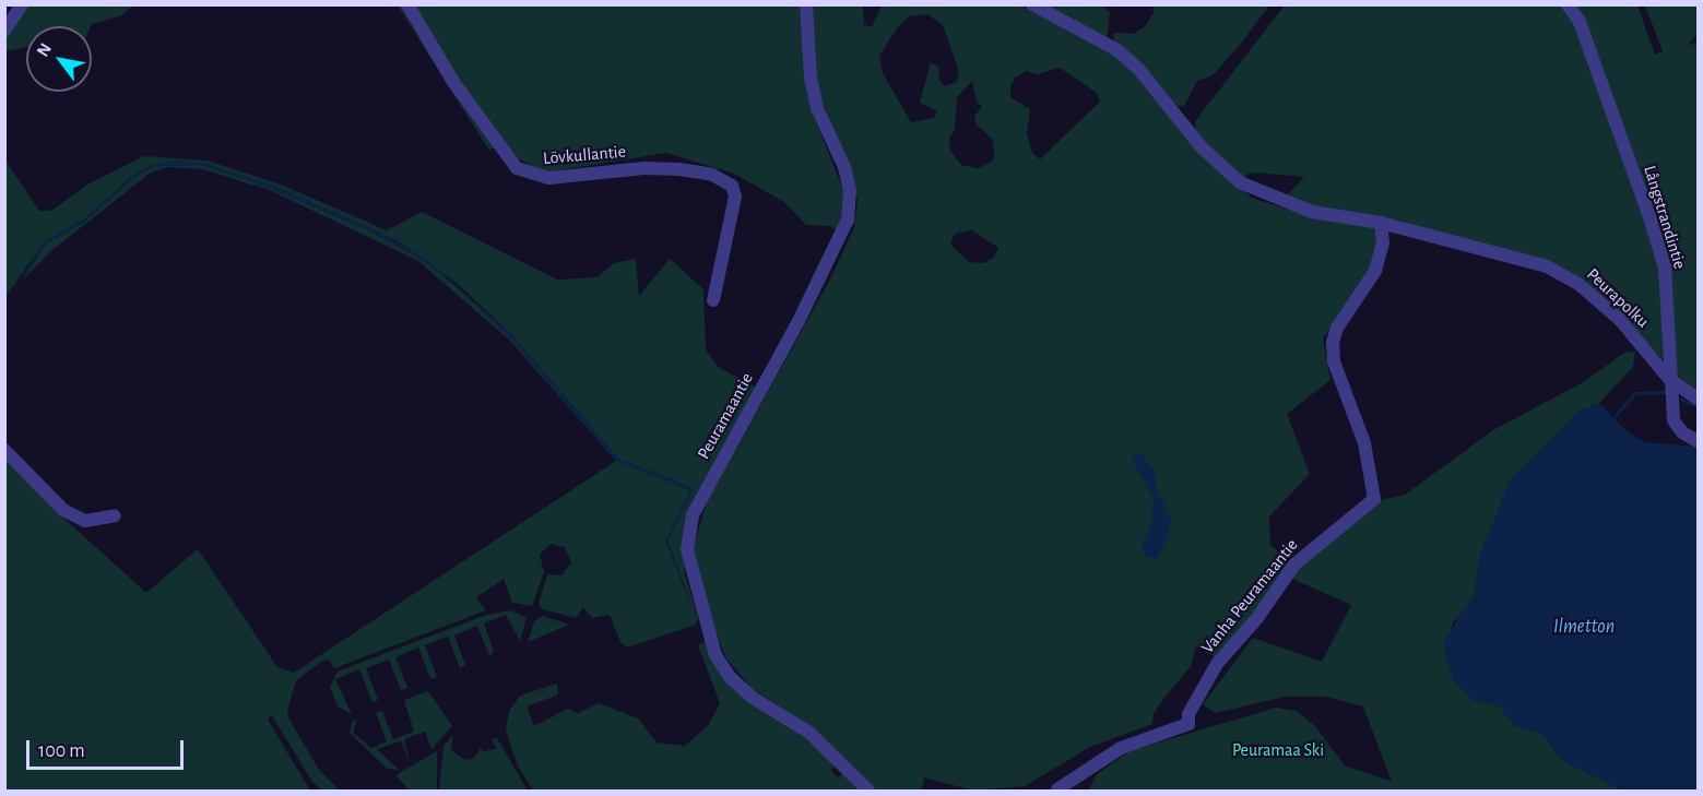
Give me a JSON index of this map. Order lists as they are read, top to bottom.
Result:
{
  "streets": {
    "street": [
      "Lövkullantie",
      "Långstrandintie",
      "Peurapolku",
      "Peuramaantie",
      "Vanha Peuramaantie"
    ]
  },
  "crossings": [
    ["Långstrandintie", "Peurapolku"],
    ["Peurapolku", "Vanha Peuramaantie"]
  ],
  "water": ["Ilmetton"],
  "parks": ["Peuramaa Ski"],
  "scale_bar": "100 m",
  "north": "top left"
}
